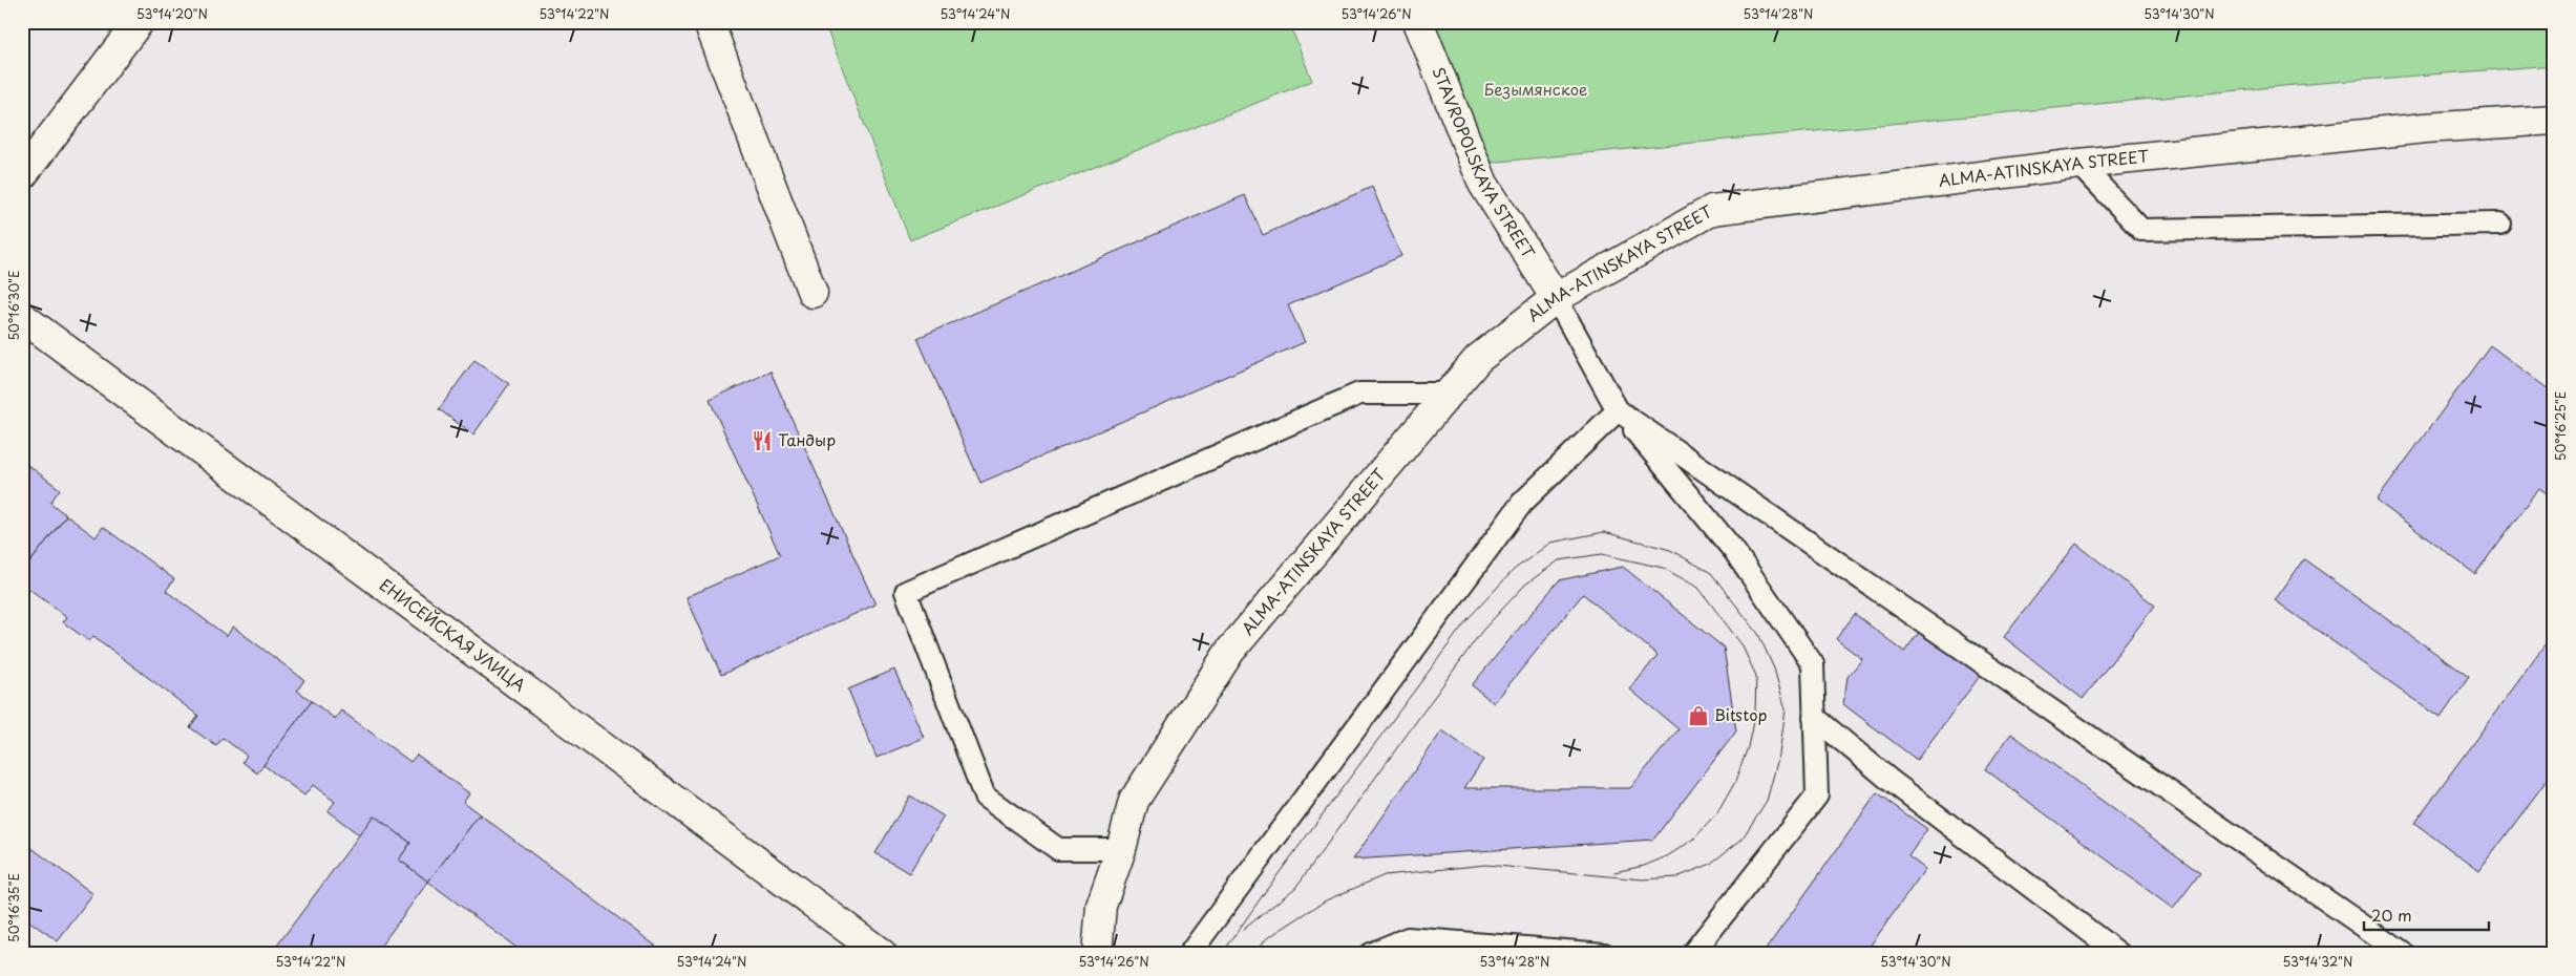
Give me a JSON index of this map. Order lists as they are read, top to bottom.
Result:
{
  "streets": {
    "street": ["STAVROPOLSKAYA STREET", "ALMA-ATINSKAYA STREET", "ЕНИСЕЙСКАЯ УЛИЦА"]
  },
  "crossings": [
    ["STAVROPOLSKAYA STREET", "ALMA-ATINSKAYA STREET"]
  ],
  "parks": ["Безымянское"],
  "places": {
    "restaurant": ["Тандыр"],
    "shop": ["Bitstop"]
  },
  "scale_bar": "20 m",
  "coordinates": [
    "53°14'20\"N",
    "53°14'22\"N",
    "53°14'24\"N",
    "53°14'26\"N",
    "53°14'28\"N",
    "53°14'30\"N",
    "50°16'30\"E",
    "50°16'25\"E",
    "50°16'35\"E",
    "53°14'32\"N"
  ]
}
